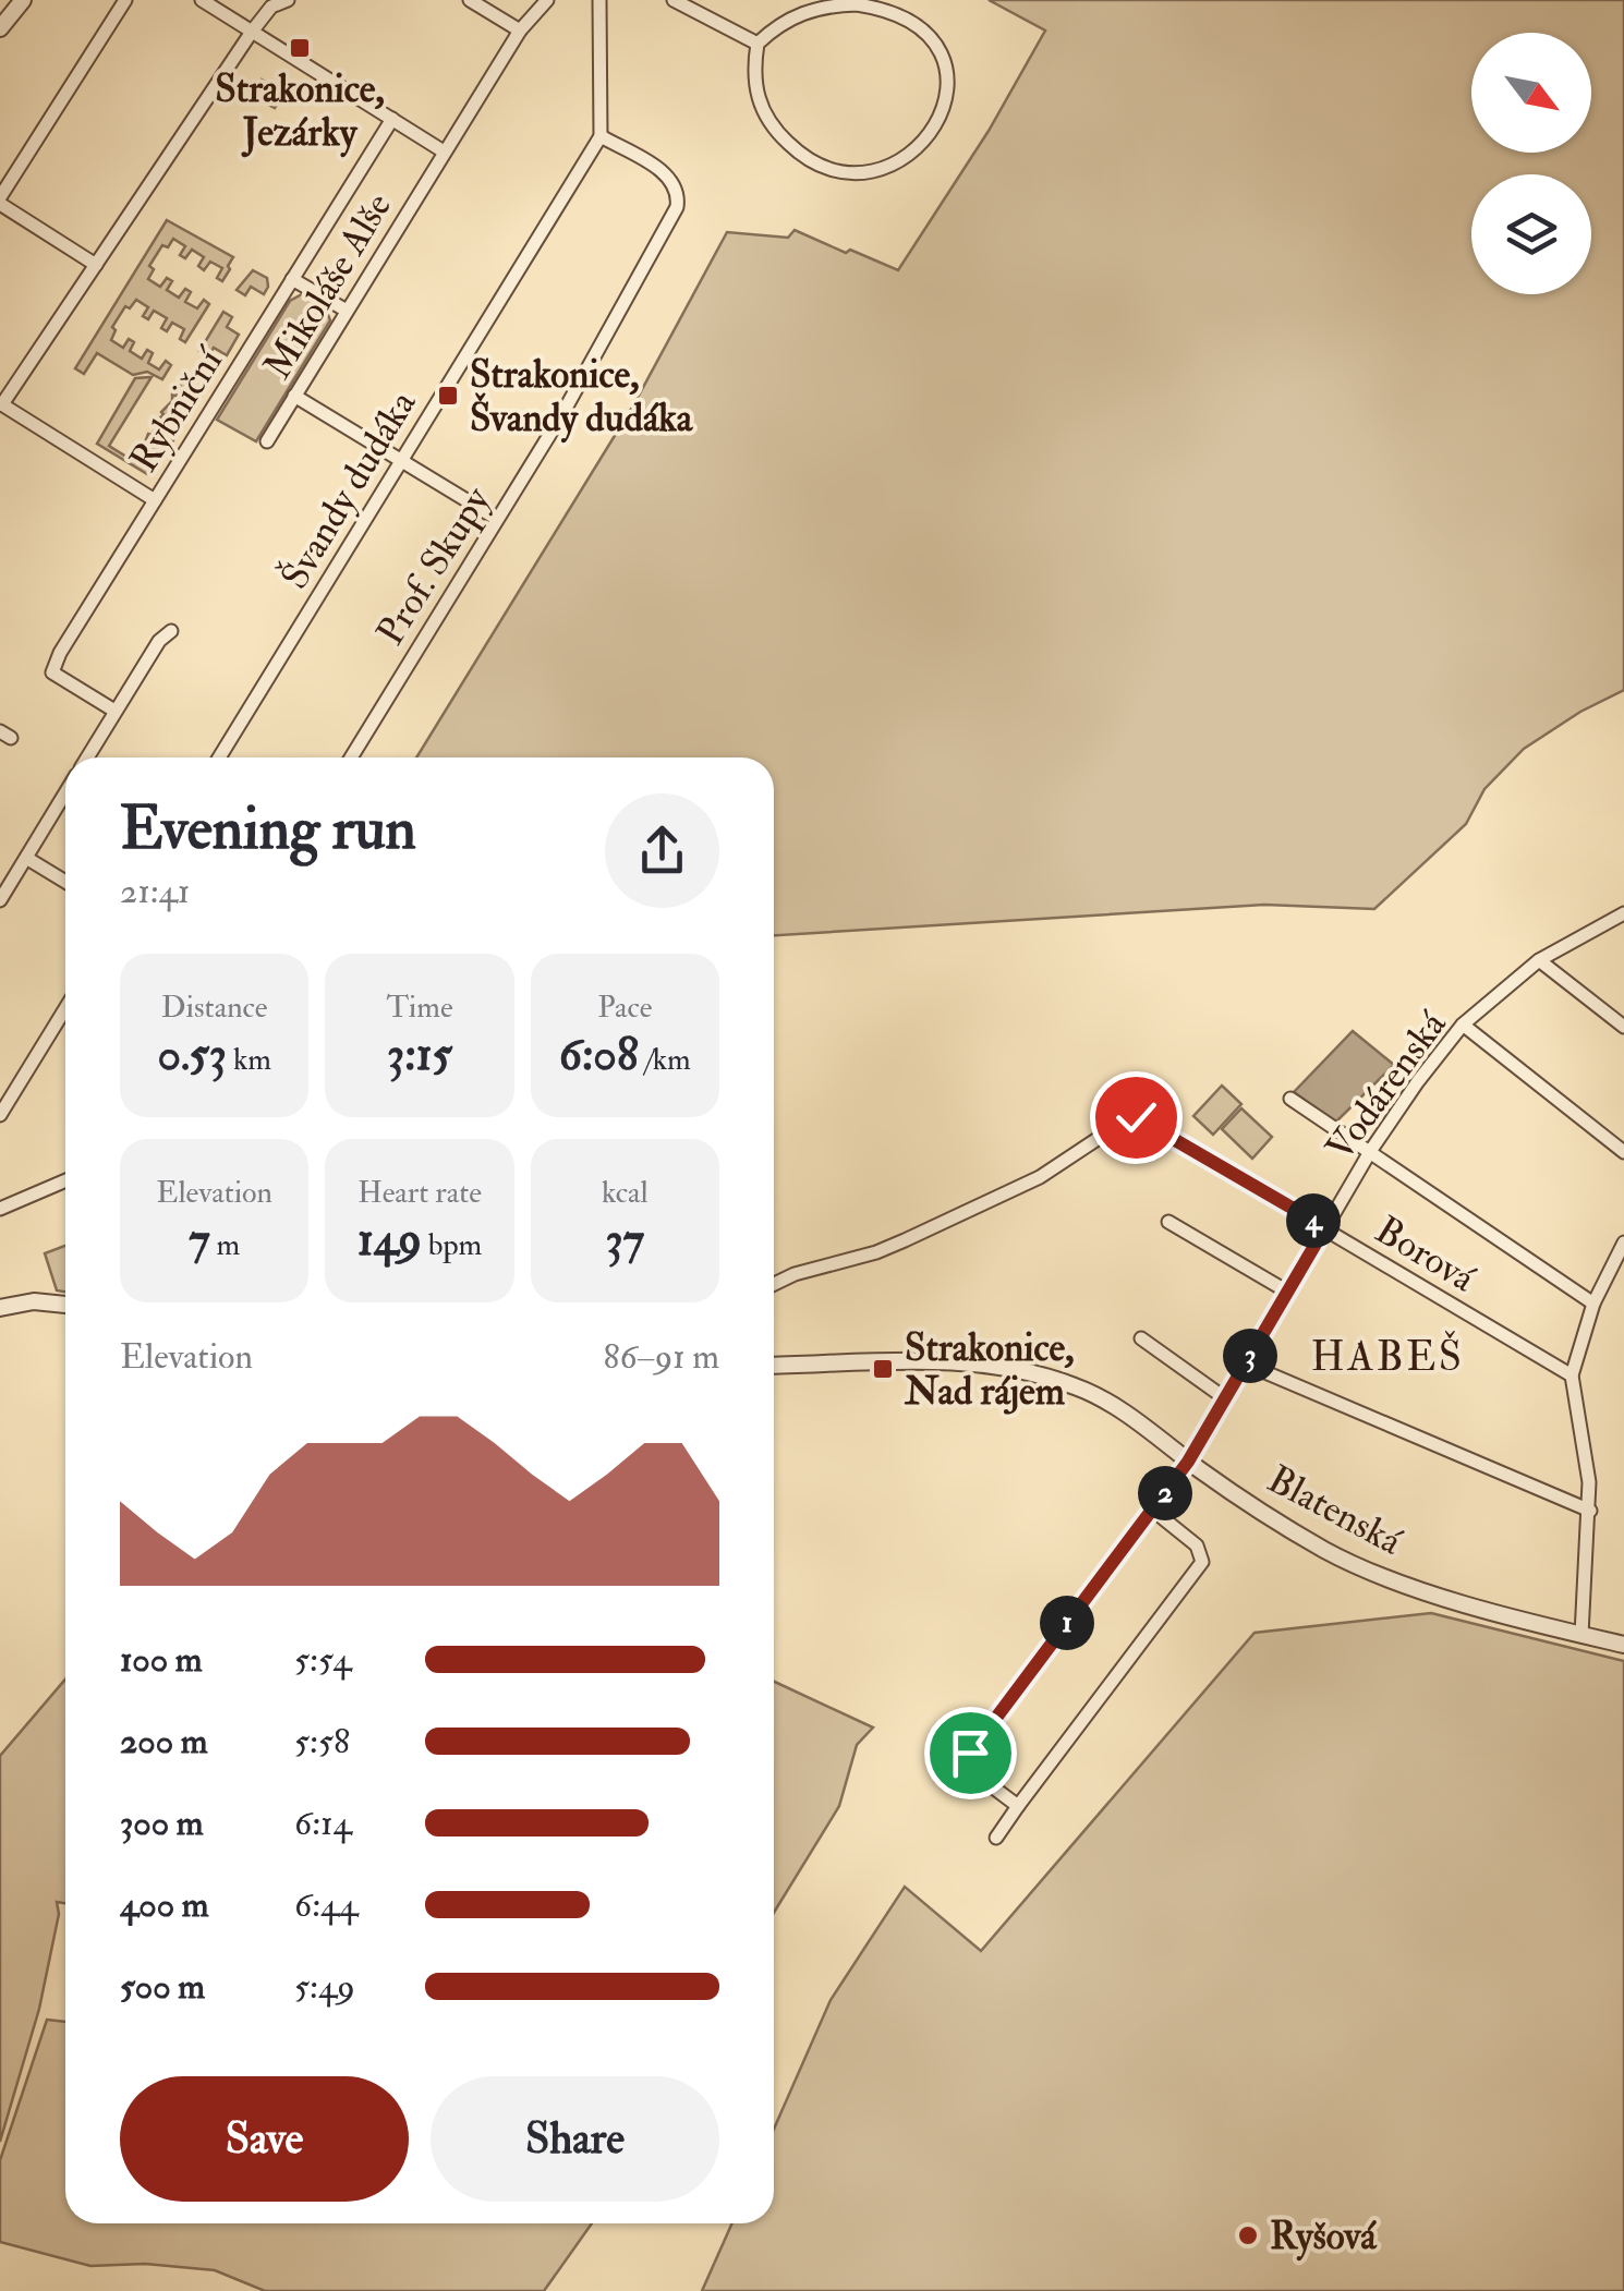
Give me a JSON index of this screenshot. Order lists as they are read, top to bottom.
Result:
{
  "streets": {
    "street": [
      "Mikoláše Alše",
      "Rybniční",
      "Švandy dudáka",
      "Prof. Skupy",
      "Vodárenská",
      "Borová",
      "Blatenská"
    ]
  },
  "crossings": [
    ["Švandy dudáka", "Prof. Skupy"],
    ["Vodárenská", "Borová"],
    ["Vodárenská", "Blatenská"]
  ],
  "districts": ["HABEŠ"],
  "places": {
    "transit": ["Strakonice, Jezárky", "Strakonice, Švandy dudáka", "Strakonice, Nad rájem"],
    "other": ["Ryšová"]
  },
  "north": "bottom right",
  "page": {
    "heading": ["Evening run", "21:41"],
    "stats": [
      ["Distance", "0.53 km"],
      ["Time", "3:15"],
      ["Pace", "6:08 /km"],
      ["Elevation", "7 m"],
      ["Heart rate", "149 bpm"],
      ["kcal", "37"]
    ],
    "pins": [
      "4",
      "3",
      "2",
      "1"
    ],
    "chart": ["Elevation", "86–91 m"],
    "list": [
      {
        "name": "100 m",
        "note": "5:54"
      },
      {
        "name": "200 m",
        "note": "5:58"
      },
      {
        "name": "300 m",
        "note": "6:14"
      },
      {
        "name": "400 m",
        "note": "6:44"
      },
      {
        "name": "500 m",
        "note": "5:49"
      }
    ],
    "buttons": ["Save", "Share"]
  }
}
